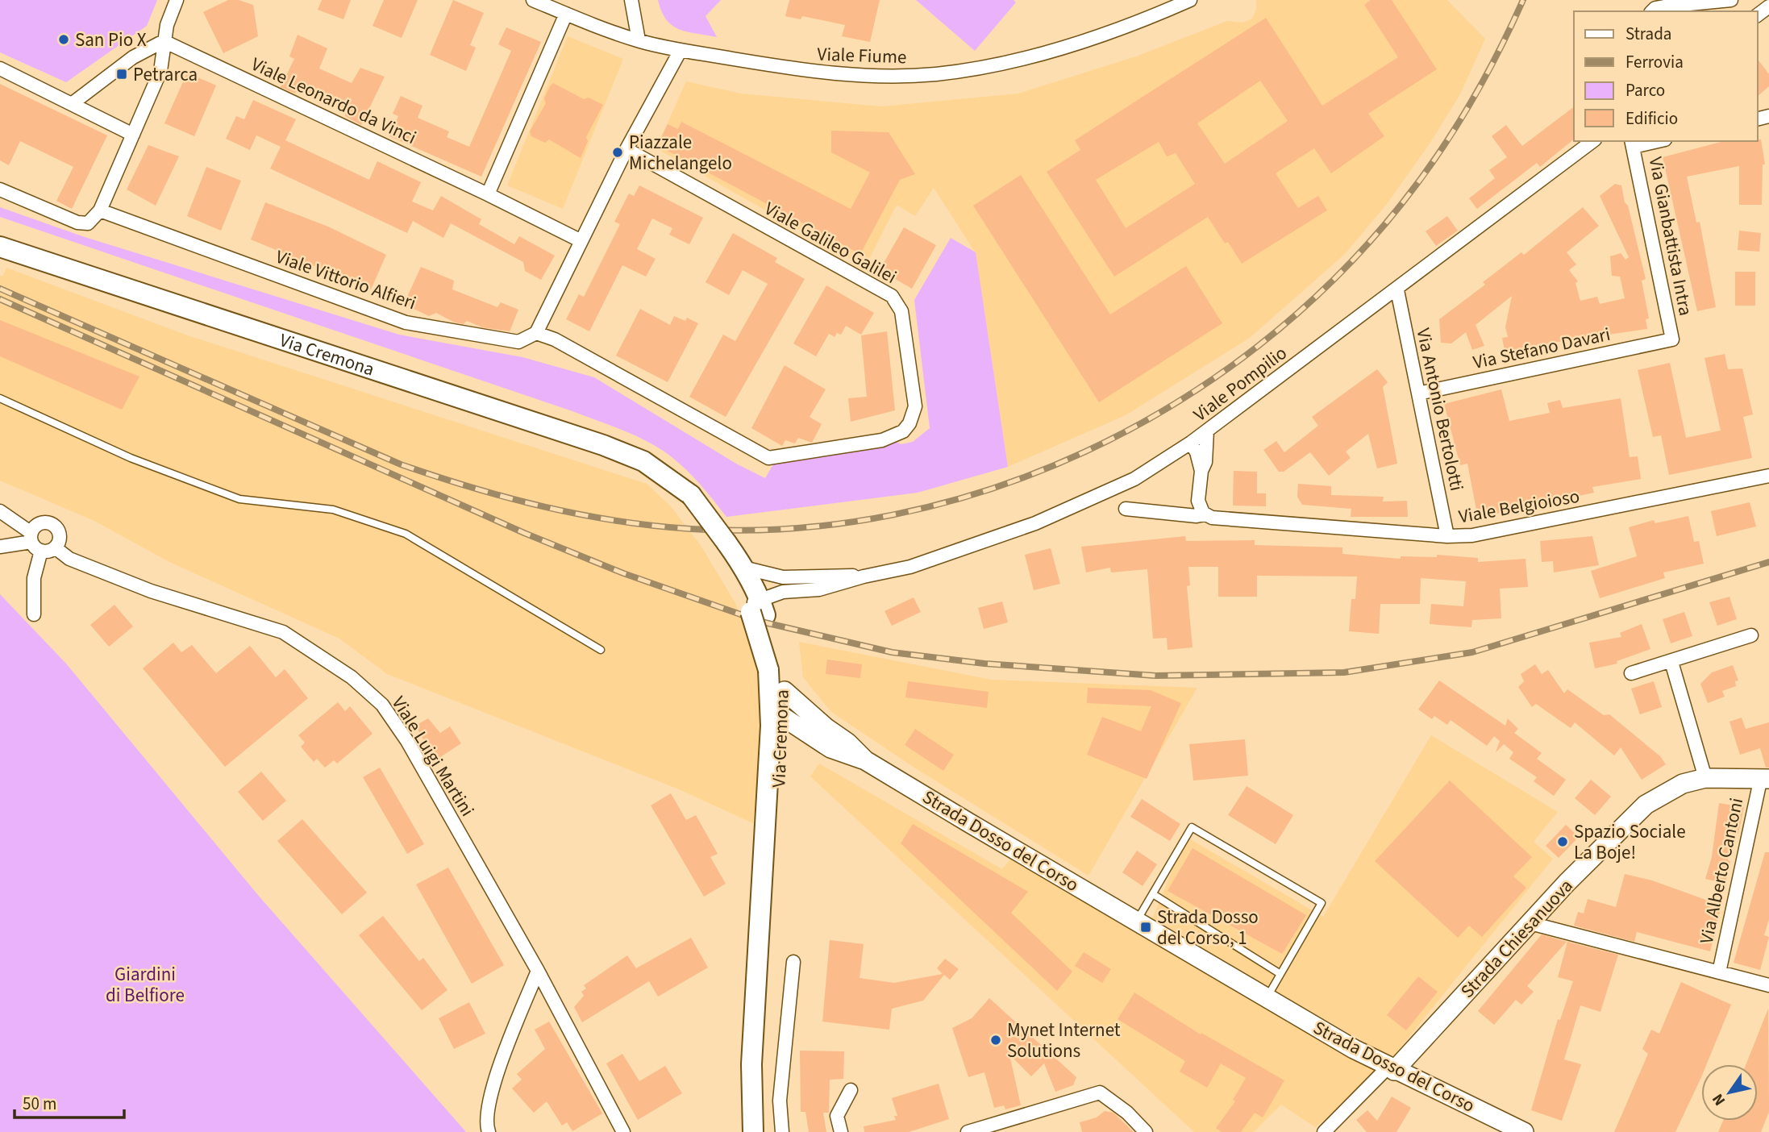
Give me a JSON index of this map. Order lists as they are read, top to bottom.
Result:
{
  "streets": {
    "main road": ["Via Cremona", "Strada Dosso del Corso", "Strada Chiesanuova"],
    "street": [
      "Viale Fiume",
      "Viale Leonardo da Vinci",
      "Via Gianbattista Intra",
      "Viale Galileo Galilei",
      "Viale Vittorio Alfieri",
      "Via Stefano Davari",
      "Viale Pompilio",
      "Via Antonio Bertolotti",
      "Viale Belgioioso",
      "Viale Luigi Martini",
      "Via Alberto Cantoni"
    ]
  },
  "crossings": [
    ["Via Gianbattista Intra", "Via Stefano Davari"],
    ["Viale Galileo Galilei", "Viale Vittorio Alfieri"],
    ["Via Stefano Davari", "Via Antonio Bertolotti"],
    ["Via Cremona", "Viale Pompilio"],
    ["Via Cremona", "Strada Dosso del Corso"],
    ["Viale Pompilio", "Via Antonio Bertolotti"],
    ["Via Antonio Bertolotti", "Viale Belgioioso"],
    ["Strada Dosso del Corso", "Strada Chiesanuova"],
    ["Via Alberto Cantoni", "Strada Chiesanuova"]
  ],
  "parks": ["Giardini di Belfiore"],
  "places": {
    "other": [
      "San Pio X",
      "Piazzale Michelangelo",
      "Spazio Sociale La Boje!",
      "Mynet Internet Solutions"
    ],
    "transit": ["Petrarca", "Strada Dosso del Corso, 1"]
  },
  "legend": [
    "Strada",
    "Ferrovia",
    "Parco",
    "Edificio"
  ],
  "scale_bar": "50 m",
  "north": "bottom left"
}
